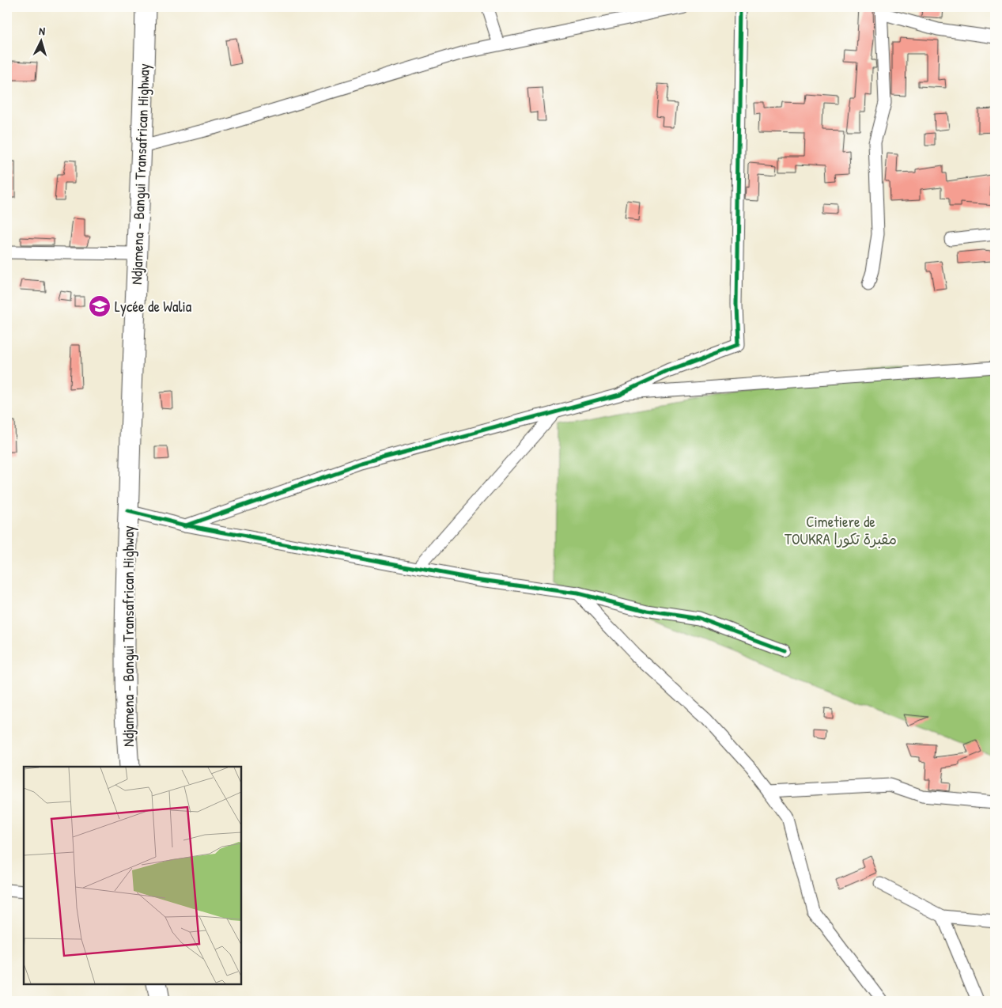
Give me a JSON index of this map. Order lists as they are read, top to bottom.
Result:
{
  "streets": {
    "highway": ["Ndjamena - Bangui Transafrican Highway"]
  },
  "parks": ["Cimetiere de TOUKRA مقبرة تكورا"],
  "places": {
    "school or university": ["Lycée de Walia"]
  },
  "north": "top"
}
